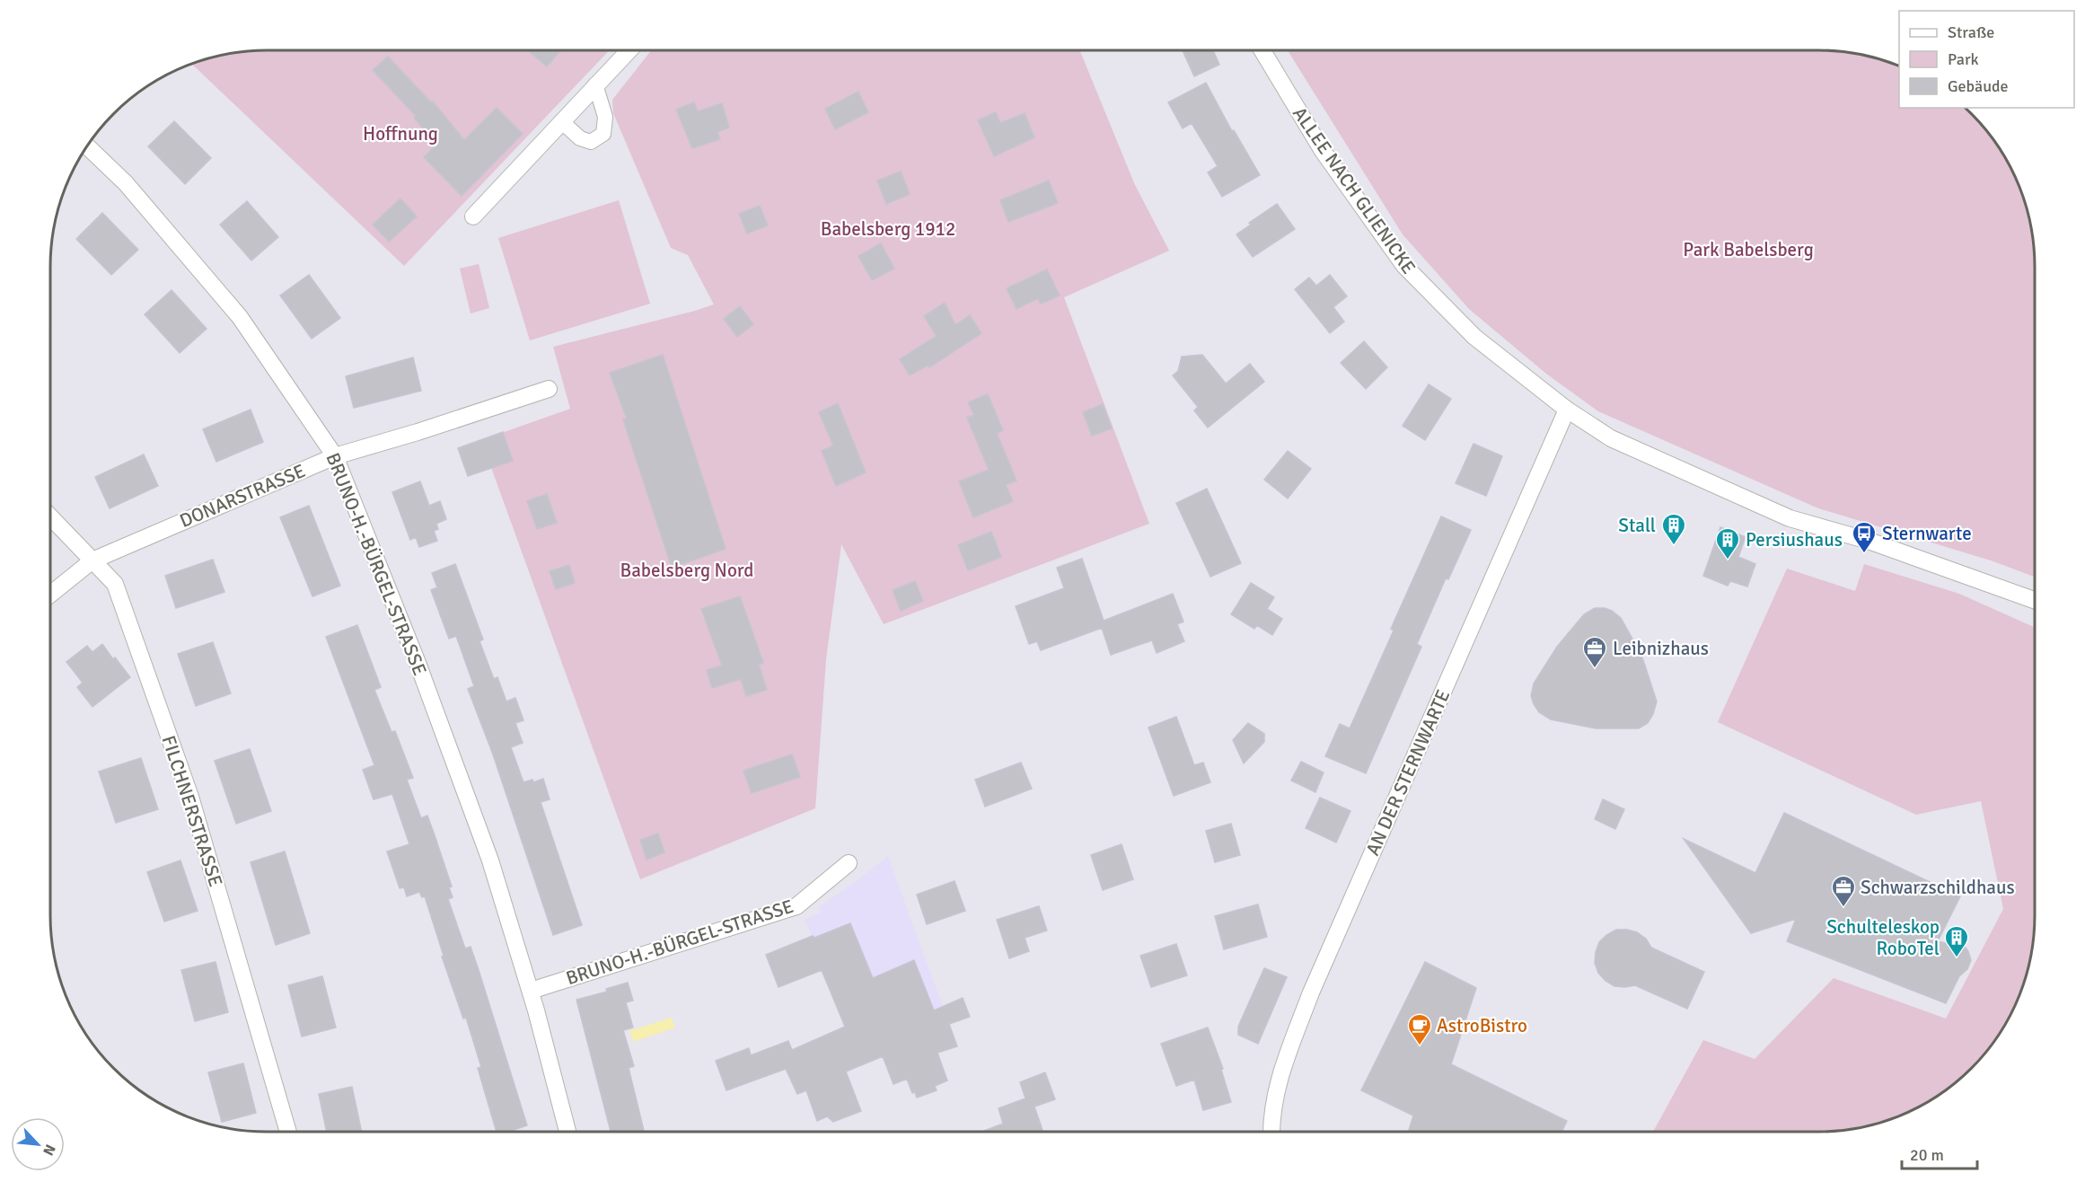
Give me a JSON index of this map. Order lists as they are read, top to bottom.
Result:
{
  "streets": {
    "street": [
      "ALLEE NACH GLIENICKE",
      "DONARSTRASSE",
      "BRUNO-H.-BÜRGEL-STRASSE",
      "AN DER STERNWARTE",
      "FILCHNERSTRASSE"
    ]
  },
  "crossings": [
    ["ALLEE NACH GLIENICKE", "AN DER STERNWARTE"],
    ["DONARSTRASSE", "BRUNO-H.-BÜRGEL-STRASSE"],
    ["DONARSTRASSE", "FILCHNERSTRASSE"]
  ],
  "parks": [
    "Hoffnung",
    "Babelsberg 1912",
    "Park Babelsberg",
    "Babelsberg Nord"
  ],
  "places": {
    "building": ["Stall", "Persiushaus", "Schulteleskop RoboTel"],
    "bus stop": ["Sternwarte"],
    "office": ["Leibnizhaus", "Schwarzschildhaus"],
    "cafe": ["AstroBistro"]
  },
  "legend": ["Straße", "Park", "Gebäude"],
  "scale_bar": "20 m",
  "north": "bottom right"
}
